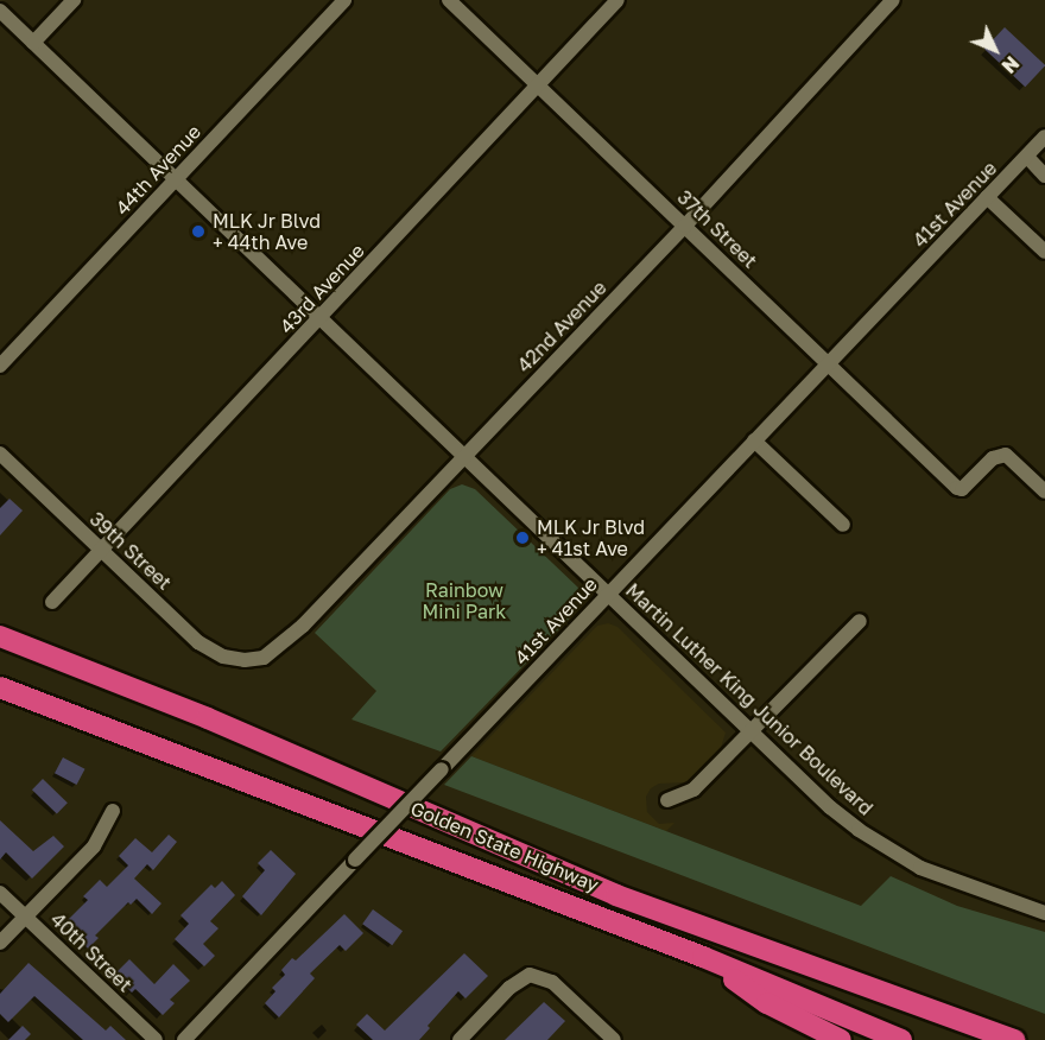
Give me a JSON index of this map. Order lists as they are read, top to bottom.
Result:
{
  "streets": {
    "highway": ["Golden State Highway"],
    "street": [
      "44th Avenue",
      "41st Avenue",
      "37th Street",
      "43rd Avenue",
      "42nd Avenue",
      "39th Street",
      "Martin Luther King Junior Boulevard",
      "40th Street"
    ]
  },
  "crossings": [
    ["44th Avenue", "Martin Luther King Junior Boulevard"],
    ["41st Avenue", "37th Street"],
    ["41st Avenue", "Martin Luther King Junior Boulevard"],
    ["37th Street", "43rd Avenue"],
    ["37th Street", "42nd Avenue"],
    ["43rd Avenue", "39th Street"],
    ["43rd Avenue", "Martin Luther King Junior Boulevard"],
    ["42nd Avenue", "39th Street"],
    ["42nd Avenue", "Martin Luther King Junior Boulevard"]
  ],
  "parks": ["Rainbow Mini Park"],
  "places": ["MLK Jr Blvd + 44th Ave", "MLK Jr Blvd + 41st Ave"],
  "north": "bottom right"
}
